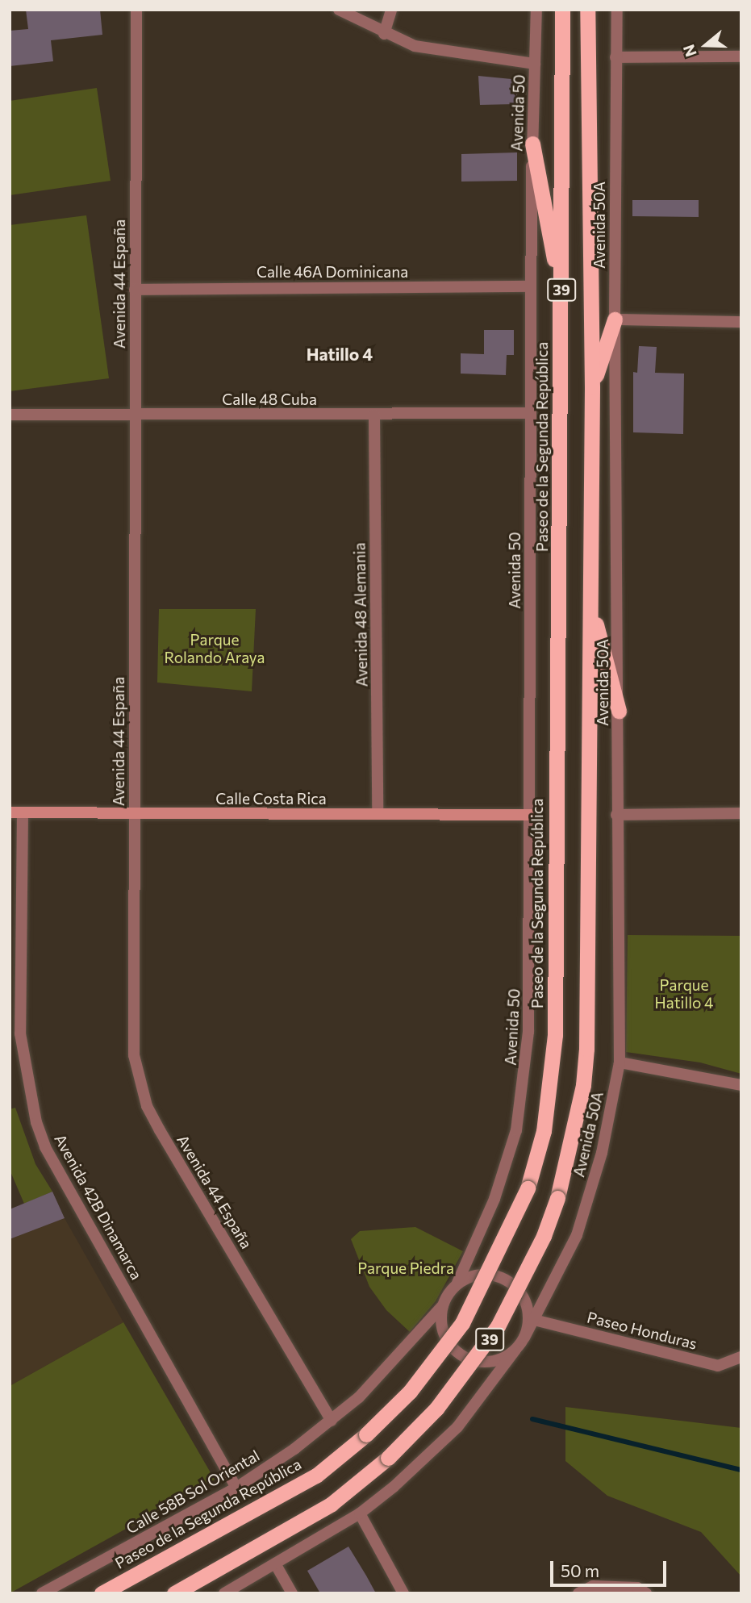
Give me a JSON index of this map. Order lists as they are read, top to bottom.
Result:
{
  "streets": {
    "highway": ["39", "Paseo de la Segunda República"],
    "main road": ["Calle Costa Rica"],
    "street": [
      "Avenida 50",
      "Avenida 50A",
      "Calle 46A Dominicana",
      "Avenida 44 España",
      "Calle 48 Cuba",
      "Avenida 48 Alemania",
      "Avenida 42B Dinamarca",
      "Paseo Honduras",
      "Calle 58B Sol Oriental"
    ]
  },
  "crossings": [
    ["Avenida 50", "Avenida 50A"],
    ["Avenida 50", "Calle 46A Dominicana"],
    ["Avenida 50", "Calle 48 Cuba"],
    ["Avenida 50", "Calle Costa Rica"],
    ["Avenida 50", "Calle 58B Sol Oriental"],
    ["Avenida 50A", "Paseo Honduras"],
    ["Avenida 50A", "Calle 58B Sol Oriental"],
    ["Calle 46A Dominicana", "Avenida 44 España"],
    ["Avenida 44 España", "Calle 48 Cuba"],
    ["Avenida 44 España", "Calle Costa Rica"],
    ["Avenida 44 España", "Calle 58B Sol Oriental"],
    ["Calle 48 Cuba", "Avenida 48 Alemania"],
    ["Avenida 48 Alemania", "Calle Costa Rica"],
    ["Calle Costa Rica", "Avenida 42B Dinamarca"],
    ["Avenida 42B Dinamarca", "Calle 58B Sol Oriental"]
  ],
  "districts": ["Hatillo 4"],
  "parks": ["Parque Rolando Araya", "Parque Hatillo 4", "Parque Piedra"],
  "scale_bar": "50 m",
  "north": "left"
}
